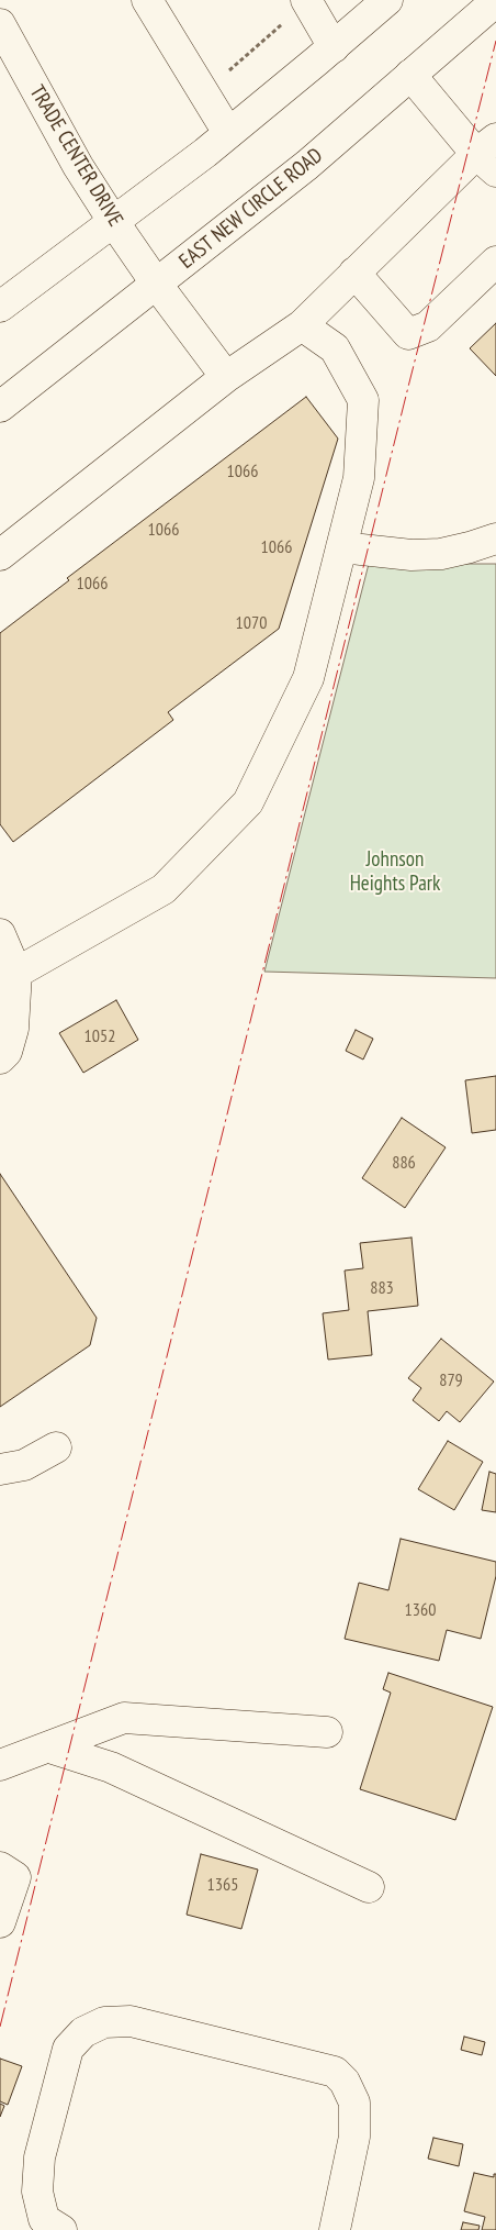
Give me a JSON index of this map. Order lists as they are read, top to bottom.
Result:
{
  "streets": {
    "main road": ["TRADE CENTER DRIVE", "EAST NEW CIRCLE ROAD"]
  },
  "crossings": [
    ["TRADE CENTER DRIVE", "EAST NEW CIRCLE ROAD"]
  ],
  "parks": ["Johnson Heights Park"],
  "house_numbers": [
    "1066",
    "1066",
    "1066",
    "1066",
    "1070",
    "1052",
    "886",
    "883",
    "879",
    "1360",
    "1365"
  ]
}
